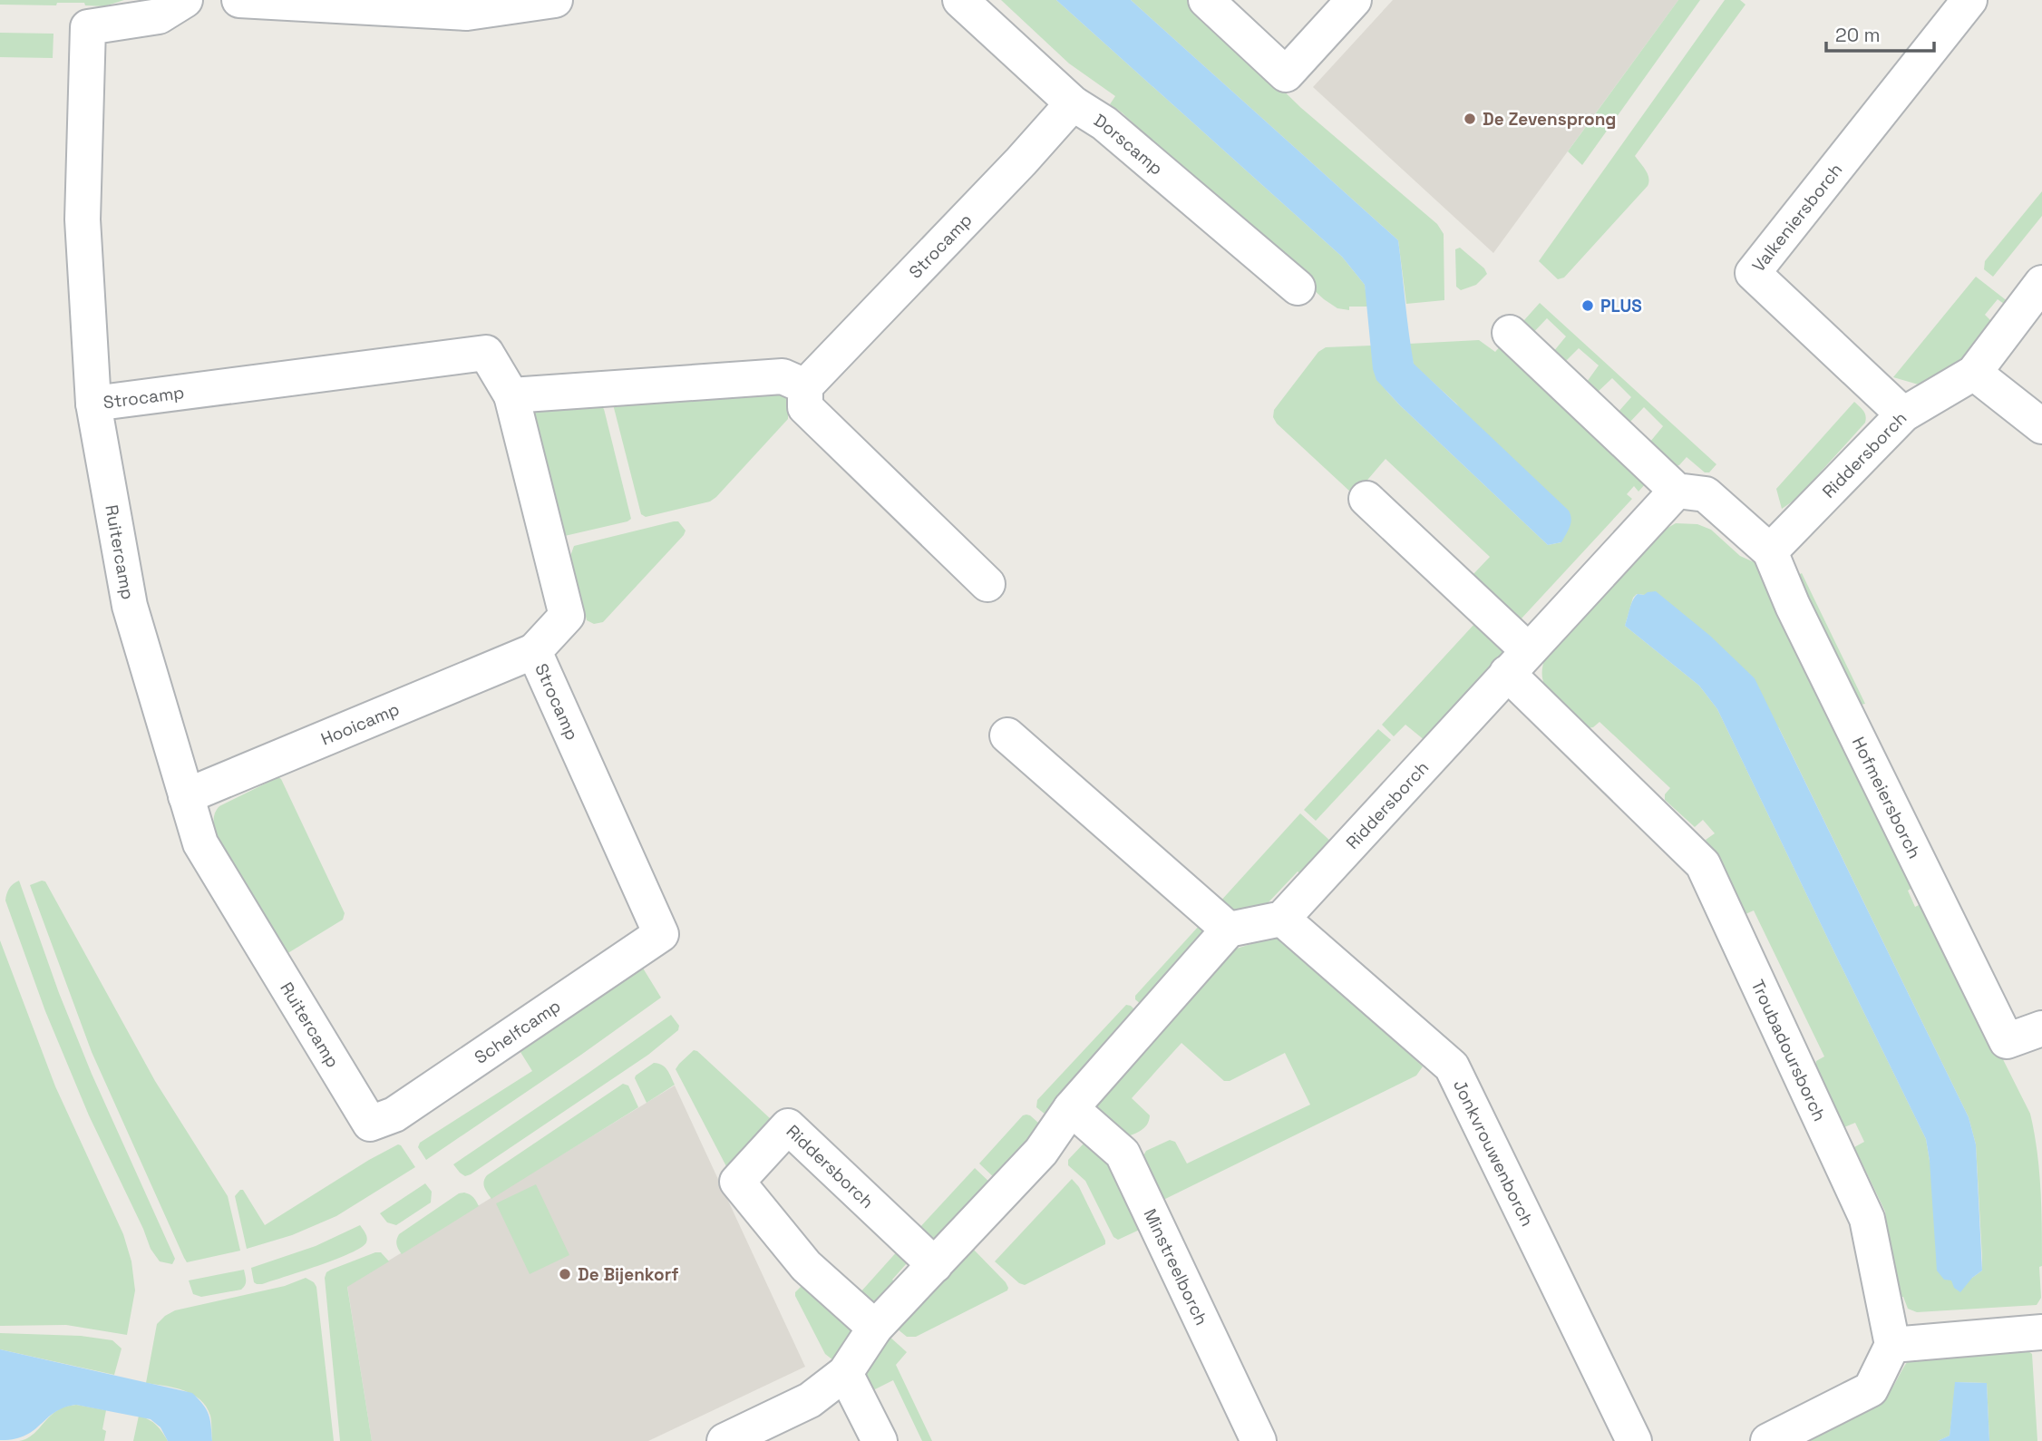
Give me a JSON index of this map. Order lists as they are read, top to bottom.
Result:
{
  "streets": {
    "street": [
      "Dorscamp",
      "Valkeniersborch",
      "Strocamp",
      "Riddersborch",
      "Ruitercamp",
      "Hooicamp",
      "Hofmeiersborch",
      "Schelfcamp",
      "Troubadoursborch",
      "Jonkvrouwenborch",
      "Minstreelborch"
    ]
  },
  "crossings": [
    ["Dorscamp", "Strocamp"],
    ["Valkeniersborch", "Riddersborch"],
    ["Strocamp", "Ruitercamp"],
    ["Strocamp", "Hooicamp"],
    ["Strocamp", "Schelfcamp"],
    ["Riddersborch", "Hofmeiersborch"],
    ["Riddersborch", "Troubadoursborch"],
    ["Riddersborch", "Jonkvrouwenborch"],
    ["Ruitercamp", "Hooicamp"],
    ["Ruitercamp", "Schelfcamp"]
  ],
  "places": ["De Zevensprong", "PLUS", "De Bijenkorf"],
  "scale_bar": "20 m"
}
